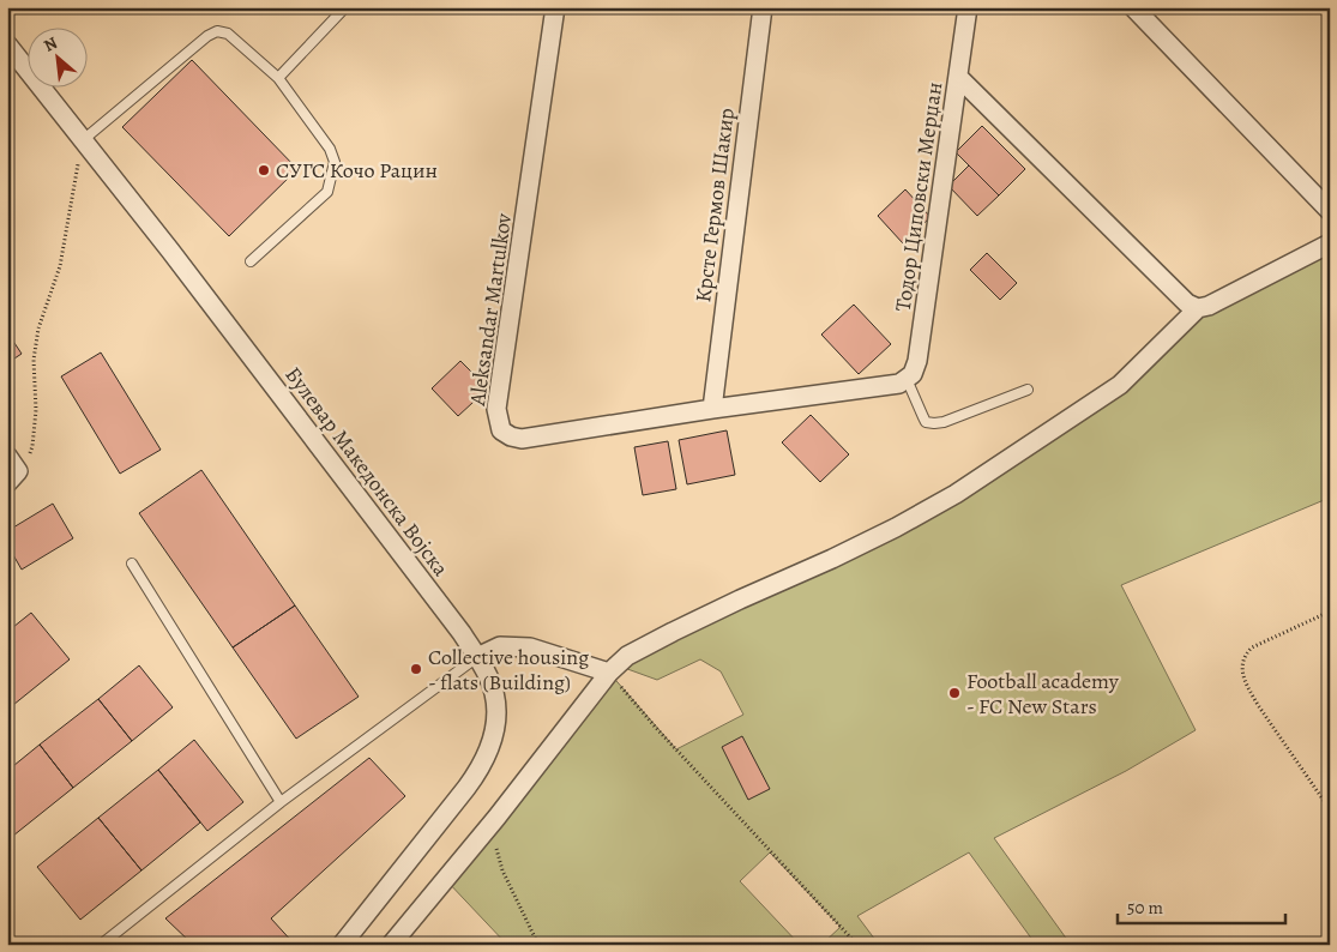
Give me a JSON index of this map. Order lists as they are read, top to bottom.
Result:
{
  "streets": {
    "street": [
      "Тодор Циповски Мерџан",
      "Крсте Гермов Шакир",
      "Aleksandar Martulkov",
      "Булевар Македонска Војска"
    ]
  },
  "crossings": [
    ["Тодор Циповски Мерџан", "Aleksandar Martulkov"],
    ["Крсте Гермов Шакир", "Aleksandar Martulkov"]
  ],
  "places": ["СУГС Кочо Рацин", "Collective housing - flats (Building)", "Football academy - FC New Stars"],
  "scale_bar": "50 m",
  "north": "top left"
}
